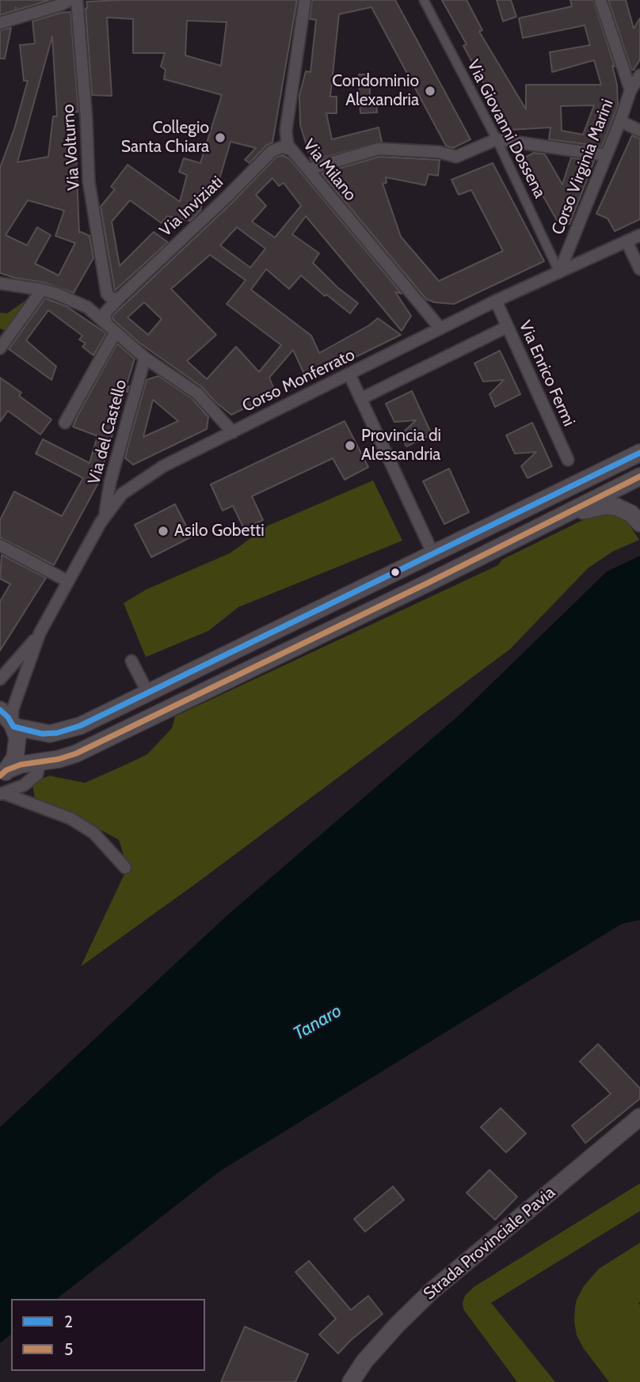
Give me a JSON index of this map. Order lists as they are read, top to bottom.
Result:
{
  "streets": {
    "main road": ["Strada Provinciale Pavia"],
    "street": [
      "Via Giovanni Dossena",
      "Via Volturno",
      "Corso Virginia Marini",
      "Via Milano",
      "Via Inviziati",
      "Via Enrico Fermi",
      "Corso Monferrato",
      "Via del Castello"
    ]
  },
  "crossings": [
    ["Via Giovanni Dossena", "Corso Virginia Marini"],
    ["Via Giovanni Dossena", "Corso Monferrato"],
    ["Corso Virginia Marini", "Corso Monferrato"],
    ["Via Milano", "Via Inviziati"],
    ["Via Milano", "Corso Monferrato"],
    ["Via Enrico Fermi", "Corso Monferrato"],
    ["Corso Monferrato", "Via del Castello"]
  ],
  "water": ["Tanaro"],
  "places": [
    "Condominio Alexandria",
    "Collegio Santa Chiara",
    "Provincia di Alessandria",
    "Asilo Gobetti"
  ],
  "lines": ["transit line 2", "transit line 5"],
  "legend": ["2", "5"]
}
